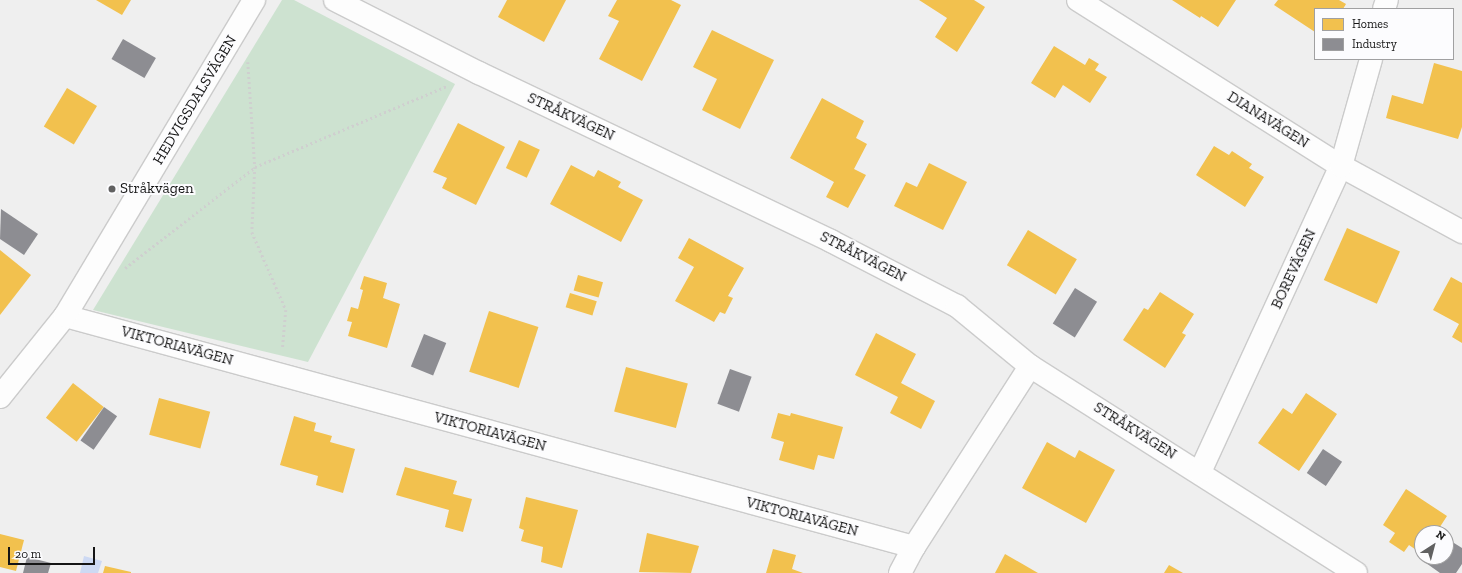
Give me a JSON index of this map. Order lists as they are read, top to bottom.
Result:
{
  "streets": {
    "street": [
      "HEDVIGSDALSVÄGEN",
      "STRÅKVÄGEN",
      "DIANAVÄGEN",
      "BOREVÄGEN",
      "VIKTORIAVÄGEN"
    ]
  },
  "crossings": [
    ["HEDVIGSDALSVÄGEN", "VIKTORIAVÄGEN"],
    ["STRÅKVÄGEN", "BOREVÄGEN"],
    ["DIANAVÄGEN", "BOREVÄGEN"]
  ],
  "places": ["Stråkvägen"],
  "legend": ["Homes", "Industry"],
  "scale_bar": "20 m",
  "north": "top right"
}
